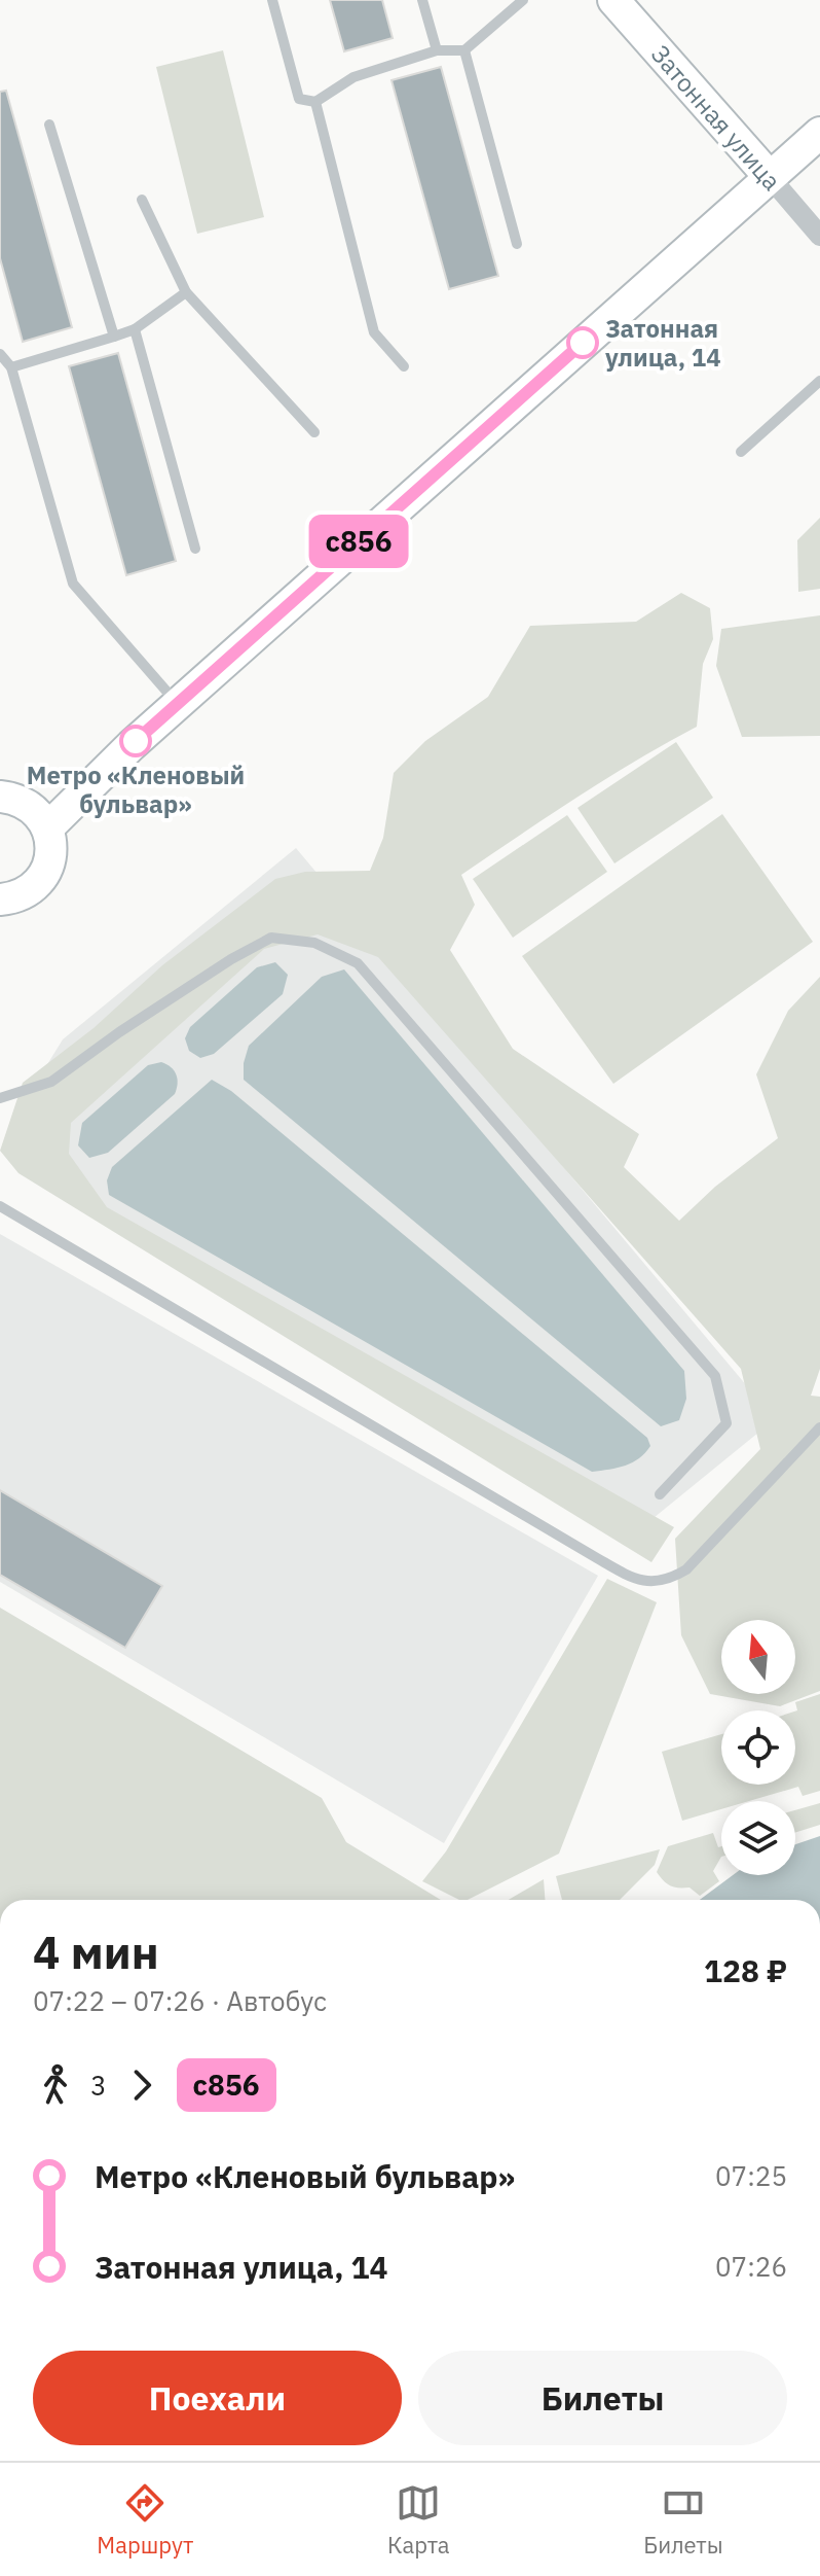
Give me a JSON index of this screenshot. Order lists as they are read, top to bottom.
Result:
{
  "streets": {
    "street": ["Затонная улица"]
  },
  "places": ["Затонная улица, 14", "Метро «Кленовый бульвар»"],
  "lines": ["bus line с856"],
  "north": "top",
  "page": {
    "on_map": "с856",
    "heading": ["4 мин", "07:22 – 07:26 · Автобус", "128 ₽"],
    "legs": ["3", "с856"],
    "list": [
      {
        "name": "Метро «Кленовый бульвар»",
        "value": "07:25"
      },
      {
        "name": "Затонная улица, 14",
        "value": "07:26"
      }
    ],
    "buttons": ["Поехали", "Билеты"],
    "tabs": ["Маршрут", "Карта", "Билеты"]
  }
}
